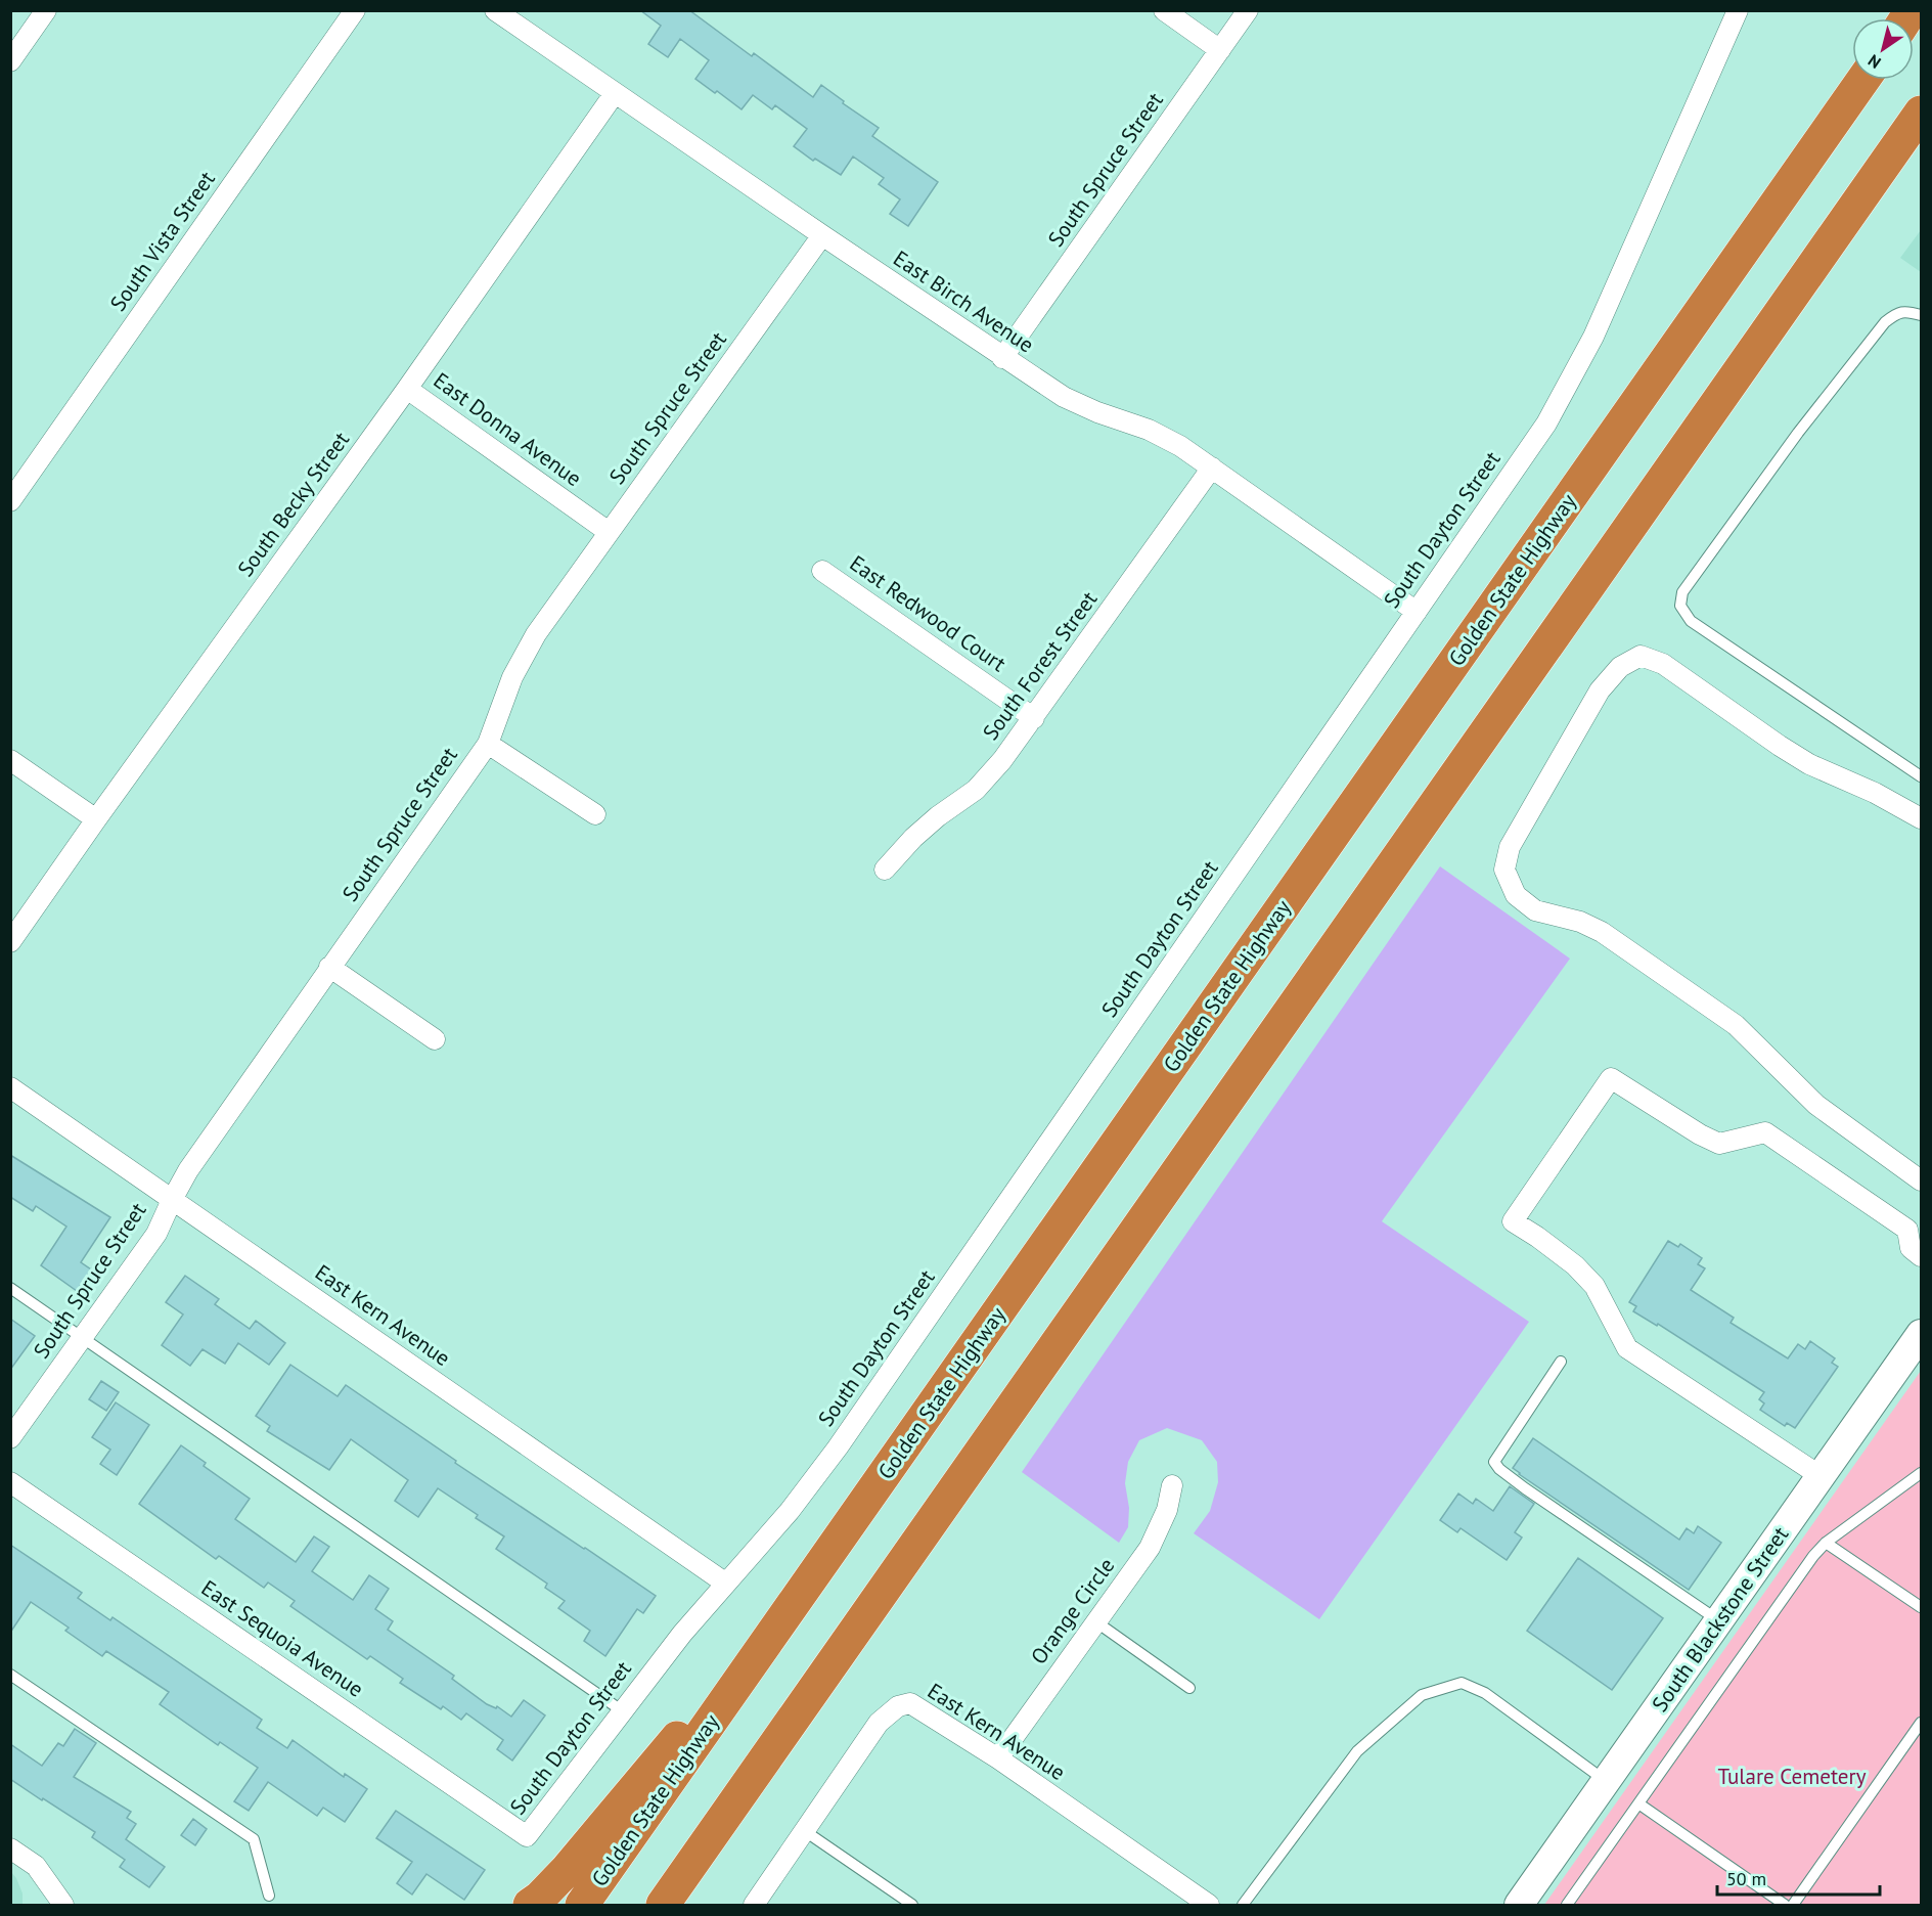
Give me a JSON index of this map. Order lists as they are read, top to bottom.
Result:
{
  "streets": {
    "highway": ["Golden State Highway"],
    "main road": ["South Blackstone Street"],
    "street": [
      "South Spruce Street",
      "South Vista Street",
      "East Birch Avenue",
      "East Donna Avenue",
      "South Becky Street",
      "South Dayton Street",
      "East Redwood Court",
      "South Forest Street",
      "East Kern Avenue",
      "Orange Circle",
      "East Sequoia Avenue"
    ]
  },
  "crossings": [
    ["South Spruce Street", "East Birch Avenue"],
    ["South Spruce Street", "East Donna Avenue"],
    ["South Spruce Street", "East Kern Avenue"],
    ["East Birch Avenue", "South Becky Street"],
    ["East Birch Avenue", "South Dayton Street"],
    ["East Birch Avenue", "South Forest Street"],
    ["East Donna Avenue", "South Becky Street"],
    ["South Dayton Street", "East Kern Avenue"],
    ["South Dayton Street", "East Sequoia Avenue"],
    ["East Redwood Court", "South Forest Street"],
    ["East Kern Avenue", "Orange Circle"]
  ],
  "parks": ["Tulare Cemetery"],
  "scale_bar": "50 m",
  "north": "bottom left"
}
